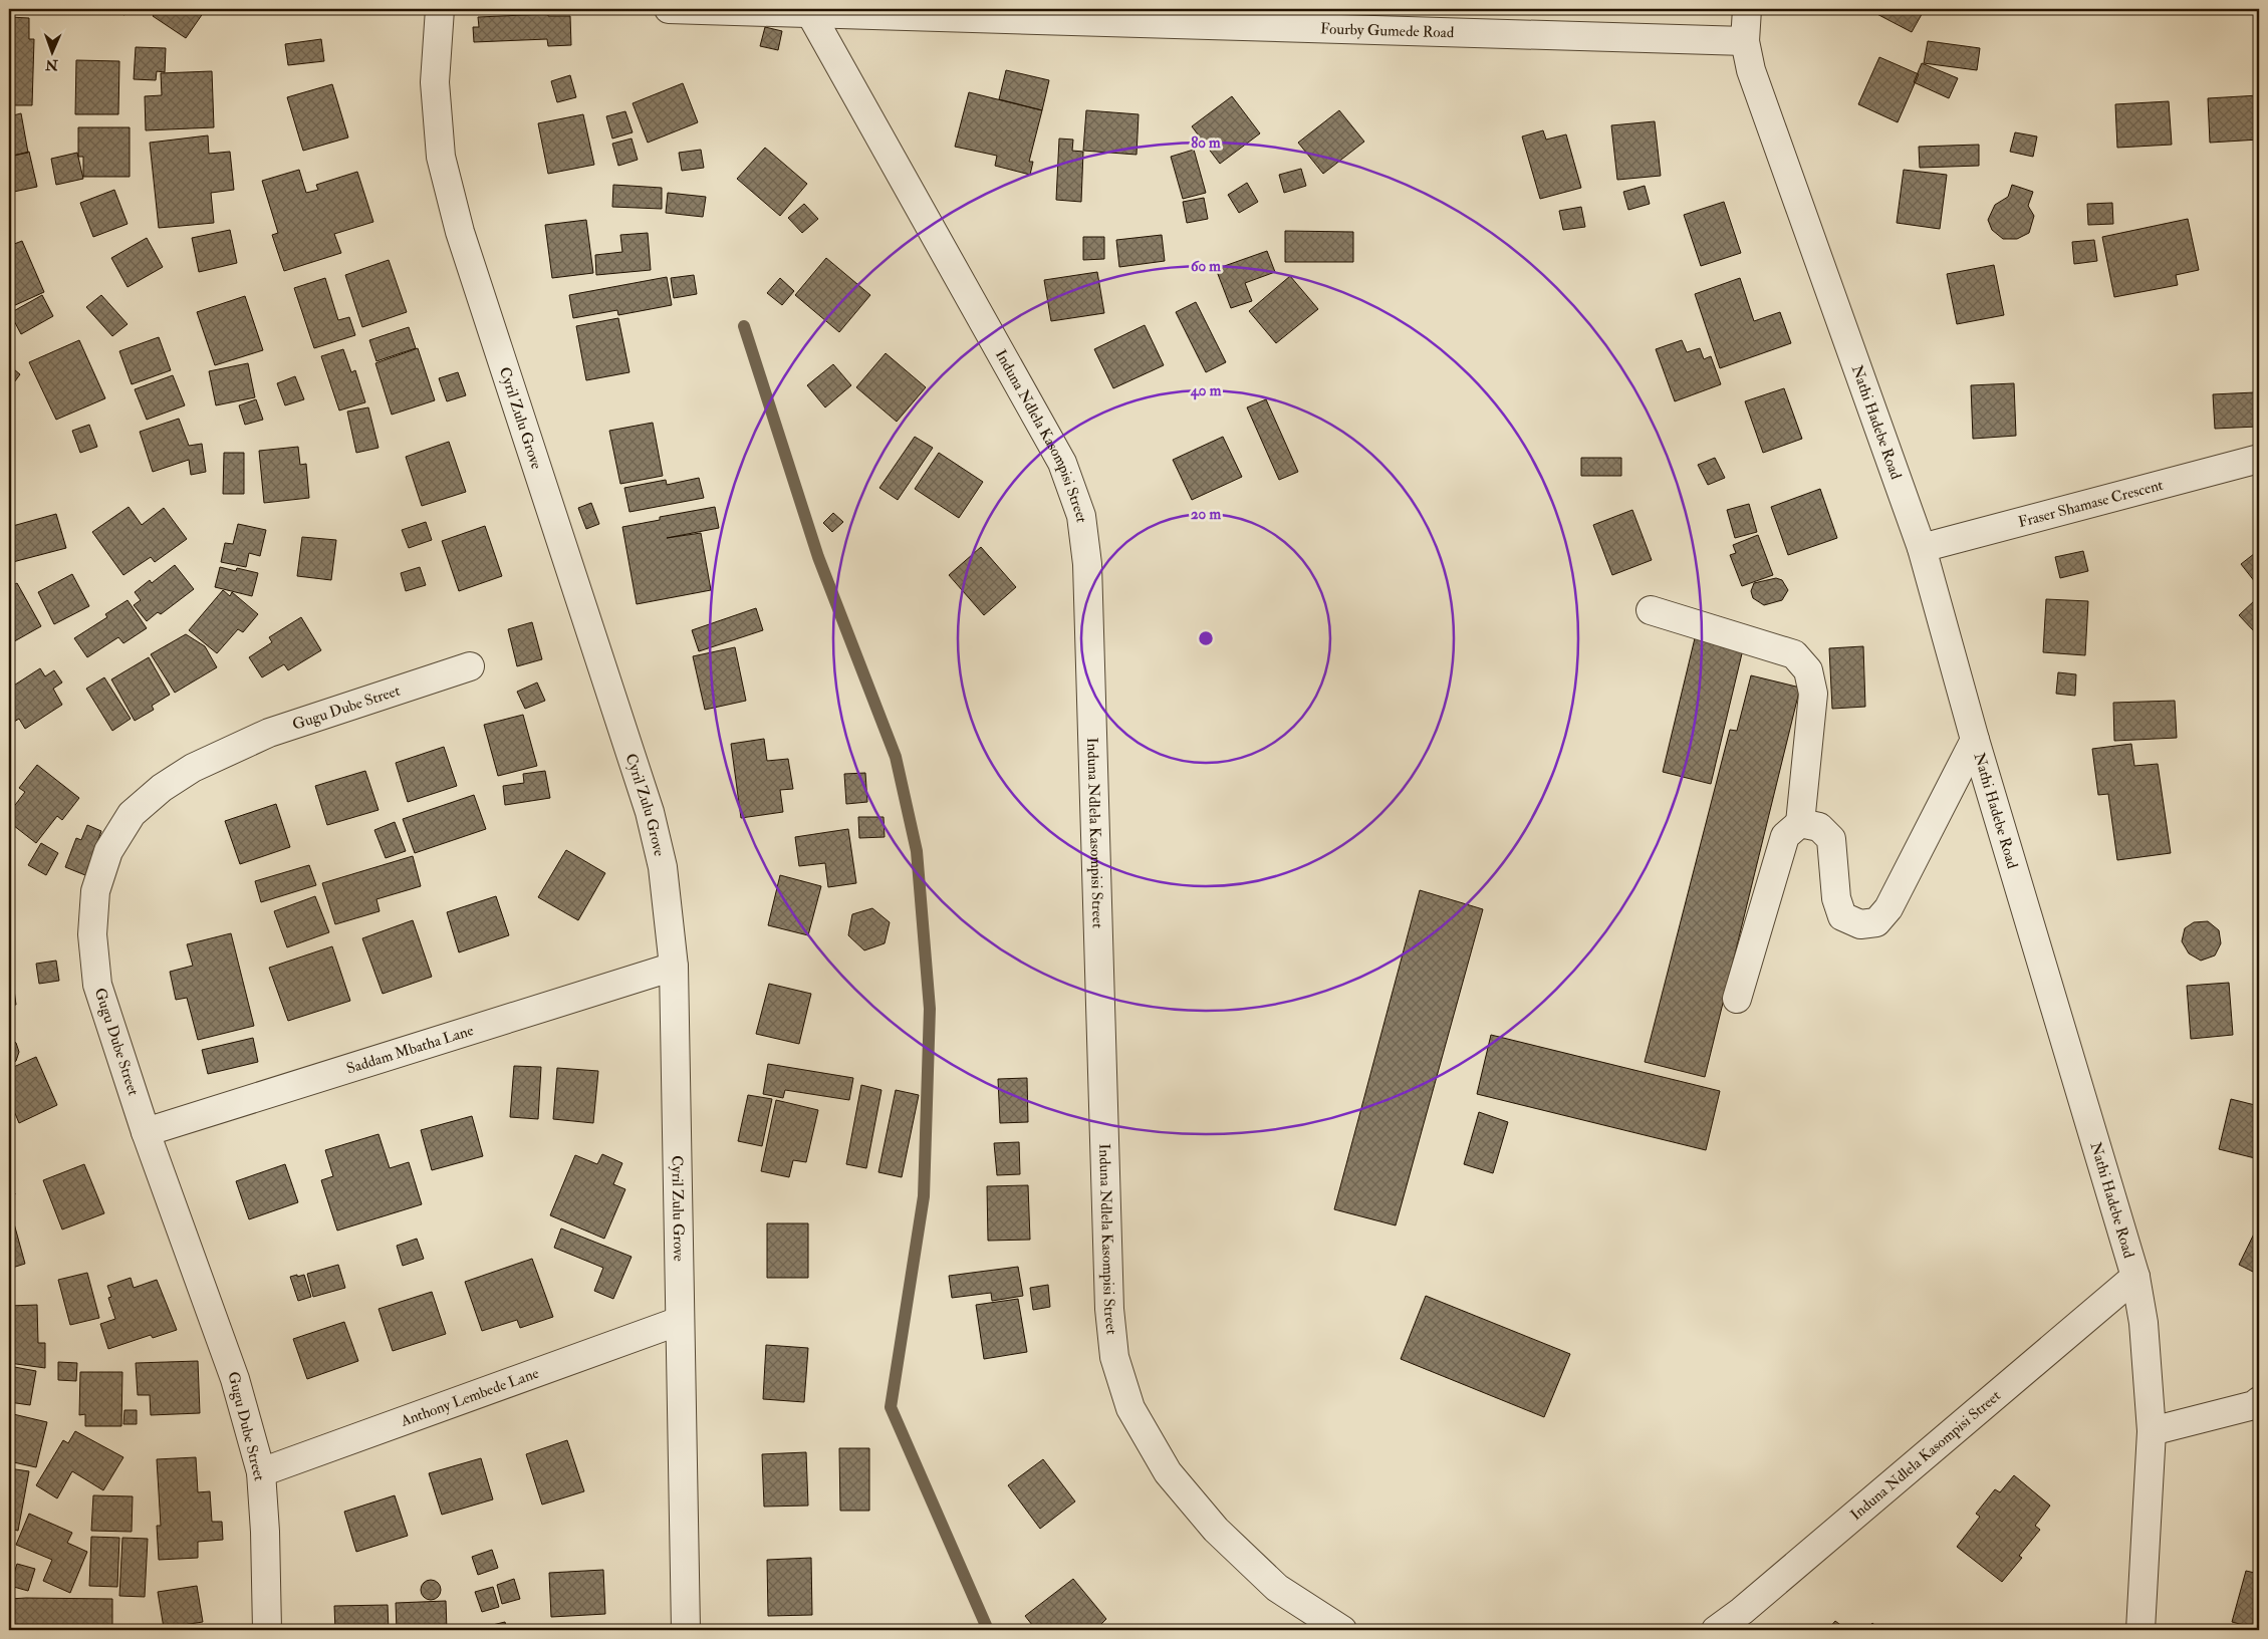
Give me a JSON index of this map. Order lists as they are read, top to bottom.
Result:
{
  "streets": {
    "street": [
      "Fourby Gumede Road",
      "Cyril Zulu Grove",
      "Nathi Hadebe Road",
      "Induna Ndlela Kasompisi Street",
      "Fraser Shamase Crescent",
      "Gugu Dube Street",
      "Saddam Mbatha Lane",
      "Anthony Lembede Lane"
    ]
  },
  "crossings": [
    ["Fourby Gumede Road", "Nathi Hadebe Road"],
    ["Fourby Gumede Road", "Induna Ndlela Kasompisi Street"],
    ["Cyril Zulu Grove", "Saddam Mbatha Lane"],
    ["Cyril Zulu Grove", "Anthony Lembede Lane"],
    ["Nathi Hadebe Road", "Induna Ndlela Kasompisi Street"],
    ["Nathi Hadebe Road", "Fraser Shamase Crescent"],
    ["Gugu Dube Street", "Saddam Mbatha Lane"],
    ["Gugu Dube Street", "Anthony Lembede Lane"]
  ],
  "north": "bottom",
  "rings": [
    "80 m",
    "60 m",
    "40 m",
    "20 m"
  ]
}
